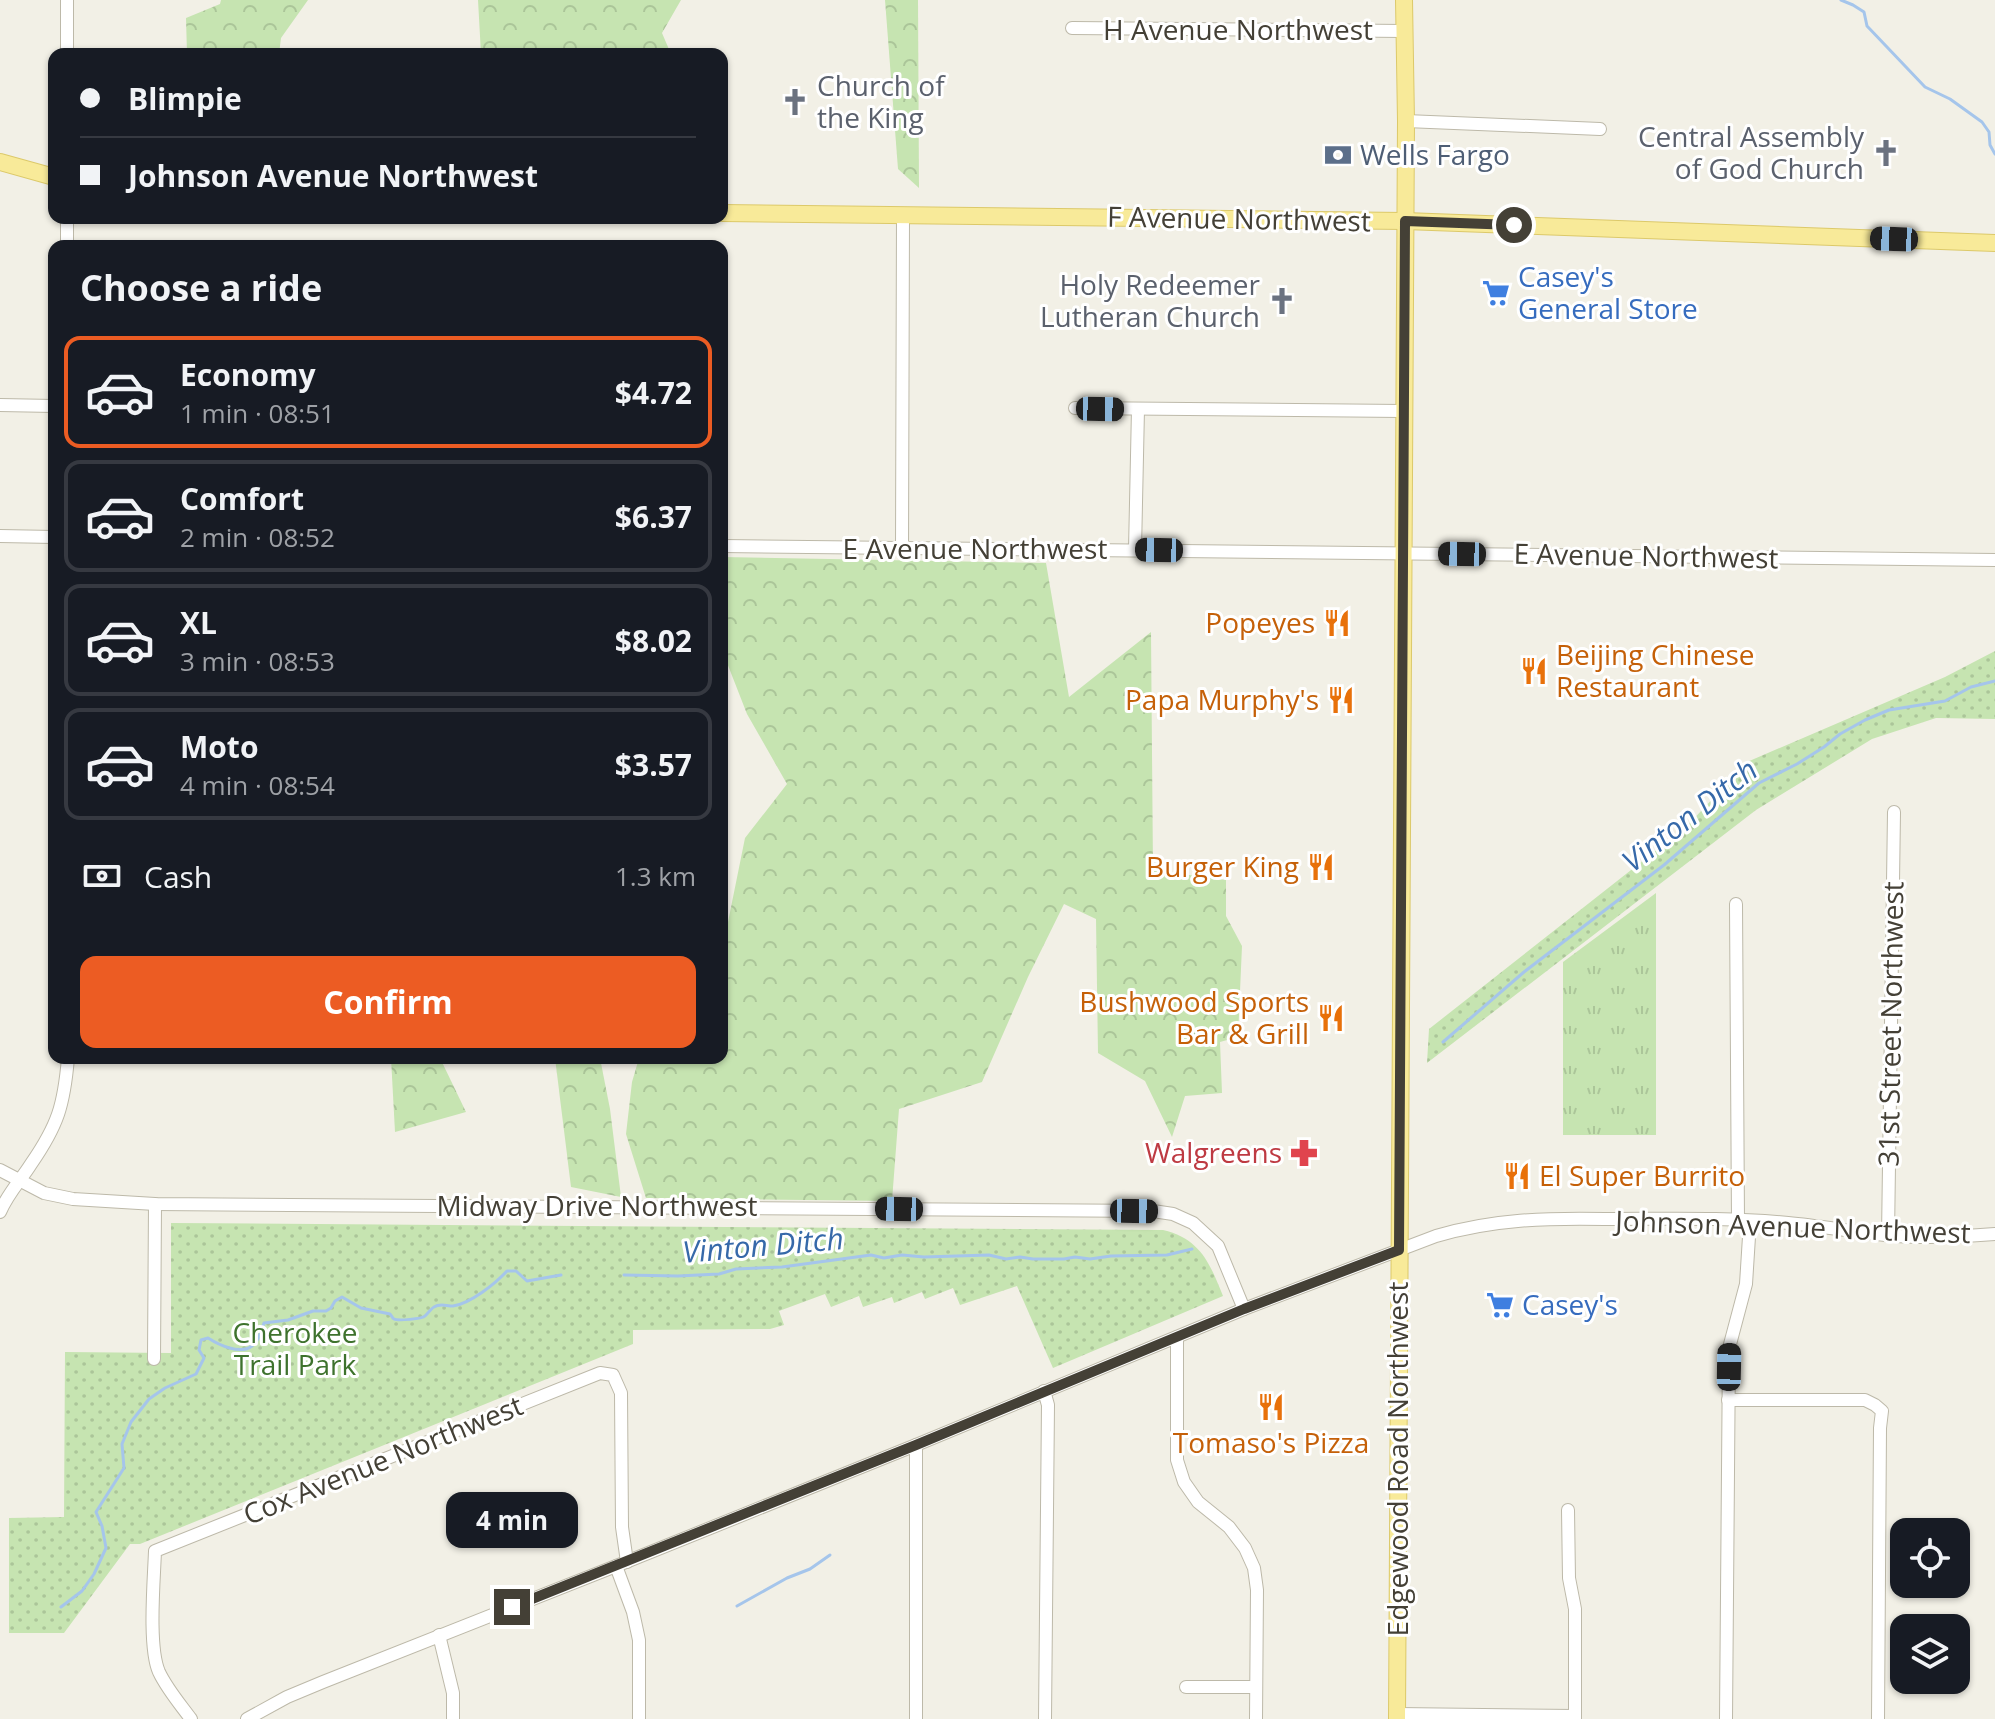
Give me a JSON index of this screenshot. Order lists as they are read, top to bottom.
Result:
{
  "streets": {
    "main road": ["F Avenue Northwest", "Edgewood Road Northwest"],
    "street": [
      "H Avenue Northwest",
      "E Avenue Northwest",
      "31st Street Northwest",
      "Midway Drive Northwest",
      "Johnson Avenue Northwest",
      "Cox Avenue Northwest"
    ]
  },
  "crossings": [
    ["H Avenue Northwest", "Edgewood Road Northwest"],
    ["F Avenue Northwest", "Edgewood Road Northwest"],
    ["E Avenue Northwest", "Edgewood Road Northwest"],
    ["31st Street Northwest", "Johnson Avenue Northwest"],
    ["Midway Drive Northwest", "Johnson Avenue Northwest"],
    ["Johnson Avenue Northwest", "Edgewood Road Northwest"],
    ["Johnson Avenue Northwest", "Cox Avenue Northwest"]
  ],
  "water": ["Vinton Ditch"],
  "parks": ["Cherokee Trail Park"],
  "places": {
    "church": ["Church of the King", "Central Assembly of God Church", "Holy Redeemer Lutheran Church"],
    "bank": ["Wells Fargo"],
    "supermarket": ["Casey's General Store", "Casey's"],
    "restaurant": [
      "Popeyes",
      "Beijing Chinese Restaurant",
      "Papa Murphy's",
      "Burger King",
      "Bushwood Sports Bar & Grill",
      "El Super Burrito",
      "Tomaso's Pizza"
    ],
    "pharmacy": ["Walgreens"]
  },
  "page": {
    "banner": ["Blimpie", "Johnson Avenue Northwest"],
    "heading": "Choose a ride",
    "list": [
      {
        "name": "Economy",
        "note": "1 min · 08:51",
        "value": "$4.72"
      },
      {
        "name": "Comfort",
        "note": "2 min · 08:52",
        "value": "$6.37"
      },
      {
        "name": "XL",
        "note": "3 min · 08:53",
        "value": "$8.02"
      },
      {
        "name": "Moto",
        "note": "4 min · 08:54",
        "value": "$3.57"
      }
    ],
    "pay": ["Cash", "1.3 km"],
    "buttons": "Confirm",
    "bubble": "4 min"
  }
}
